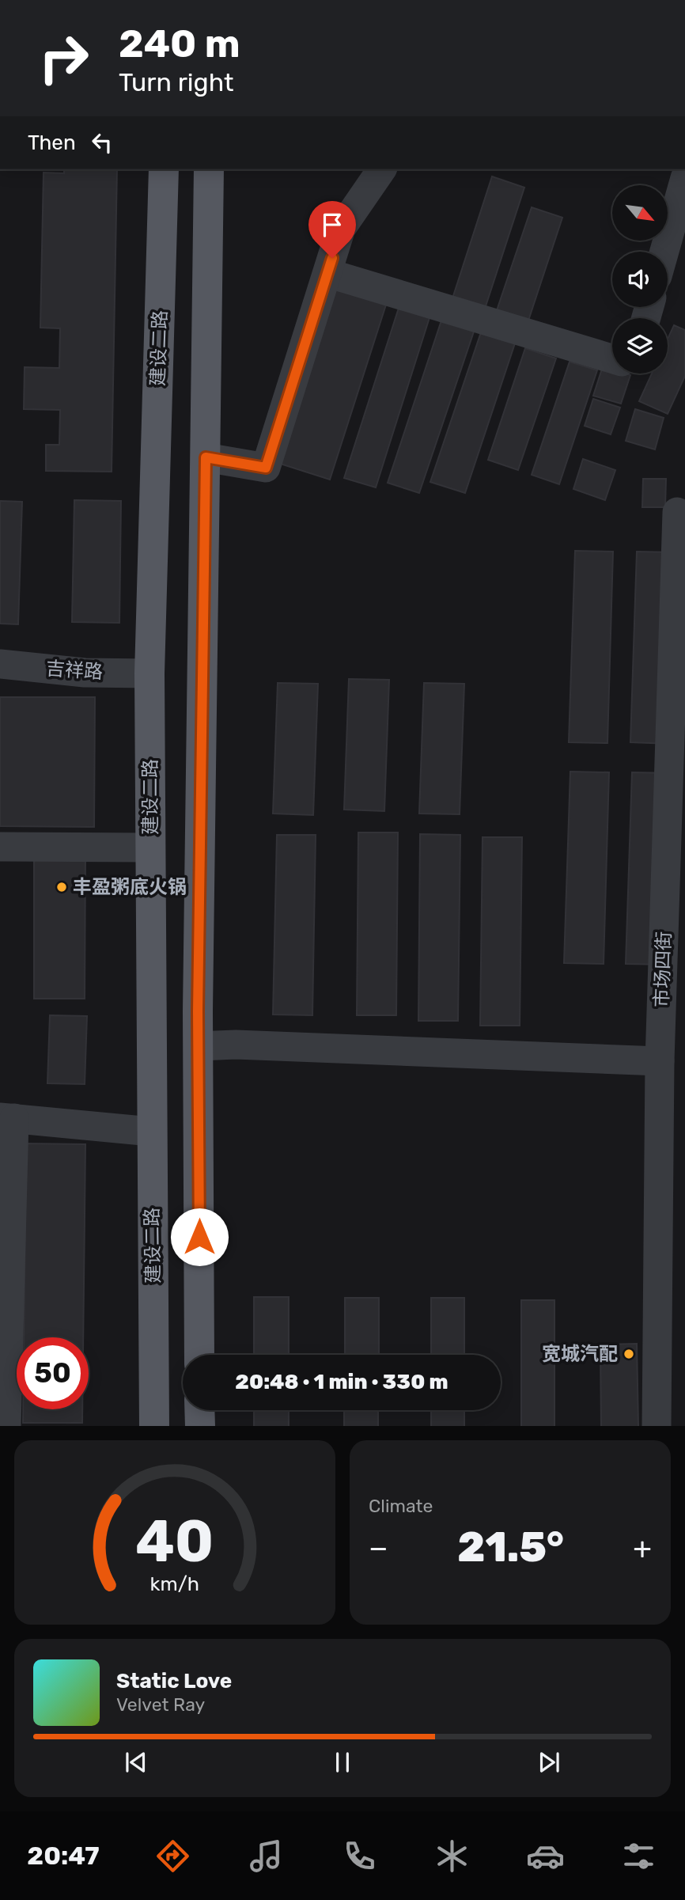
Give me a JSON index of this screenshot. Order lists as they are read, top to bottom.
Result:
{
  "streets": {
    "main road": ["建设二路"],
    "street": ["吉祥路", "市场四街"]
  },
  "crossings": [
    ["建设二路", "吉祥路"]
  ],
  "places": ["丰盈粥底火锅", "宽城汽配"],
  "north": "bottom right",
  "page": {
    "turn": ["240 m", "Turn right"],
    "then": "Then",
    "limit": "50",
    "trip": "20:48 · 1 min · 330 m",
    "tile": "Climate",
    "heat": ["−", "21.5°", "+"],
    "song": ["Static Love", "Velvet Ray"],
    "tabs": "20:47",
    "gauge": ["40", "km/h"]
  }
}
